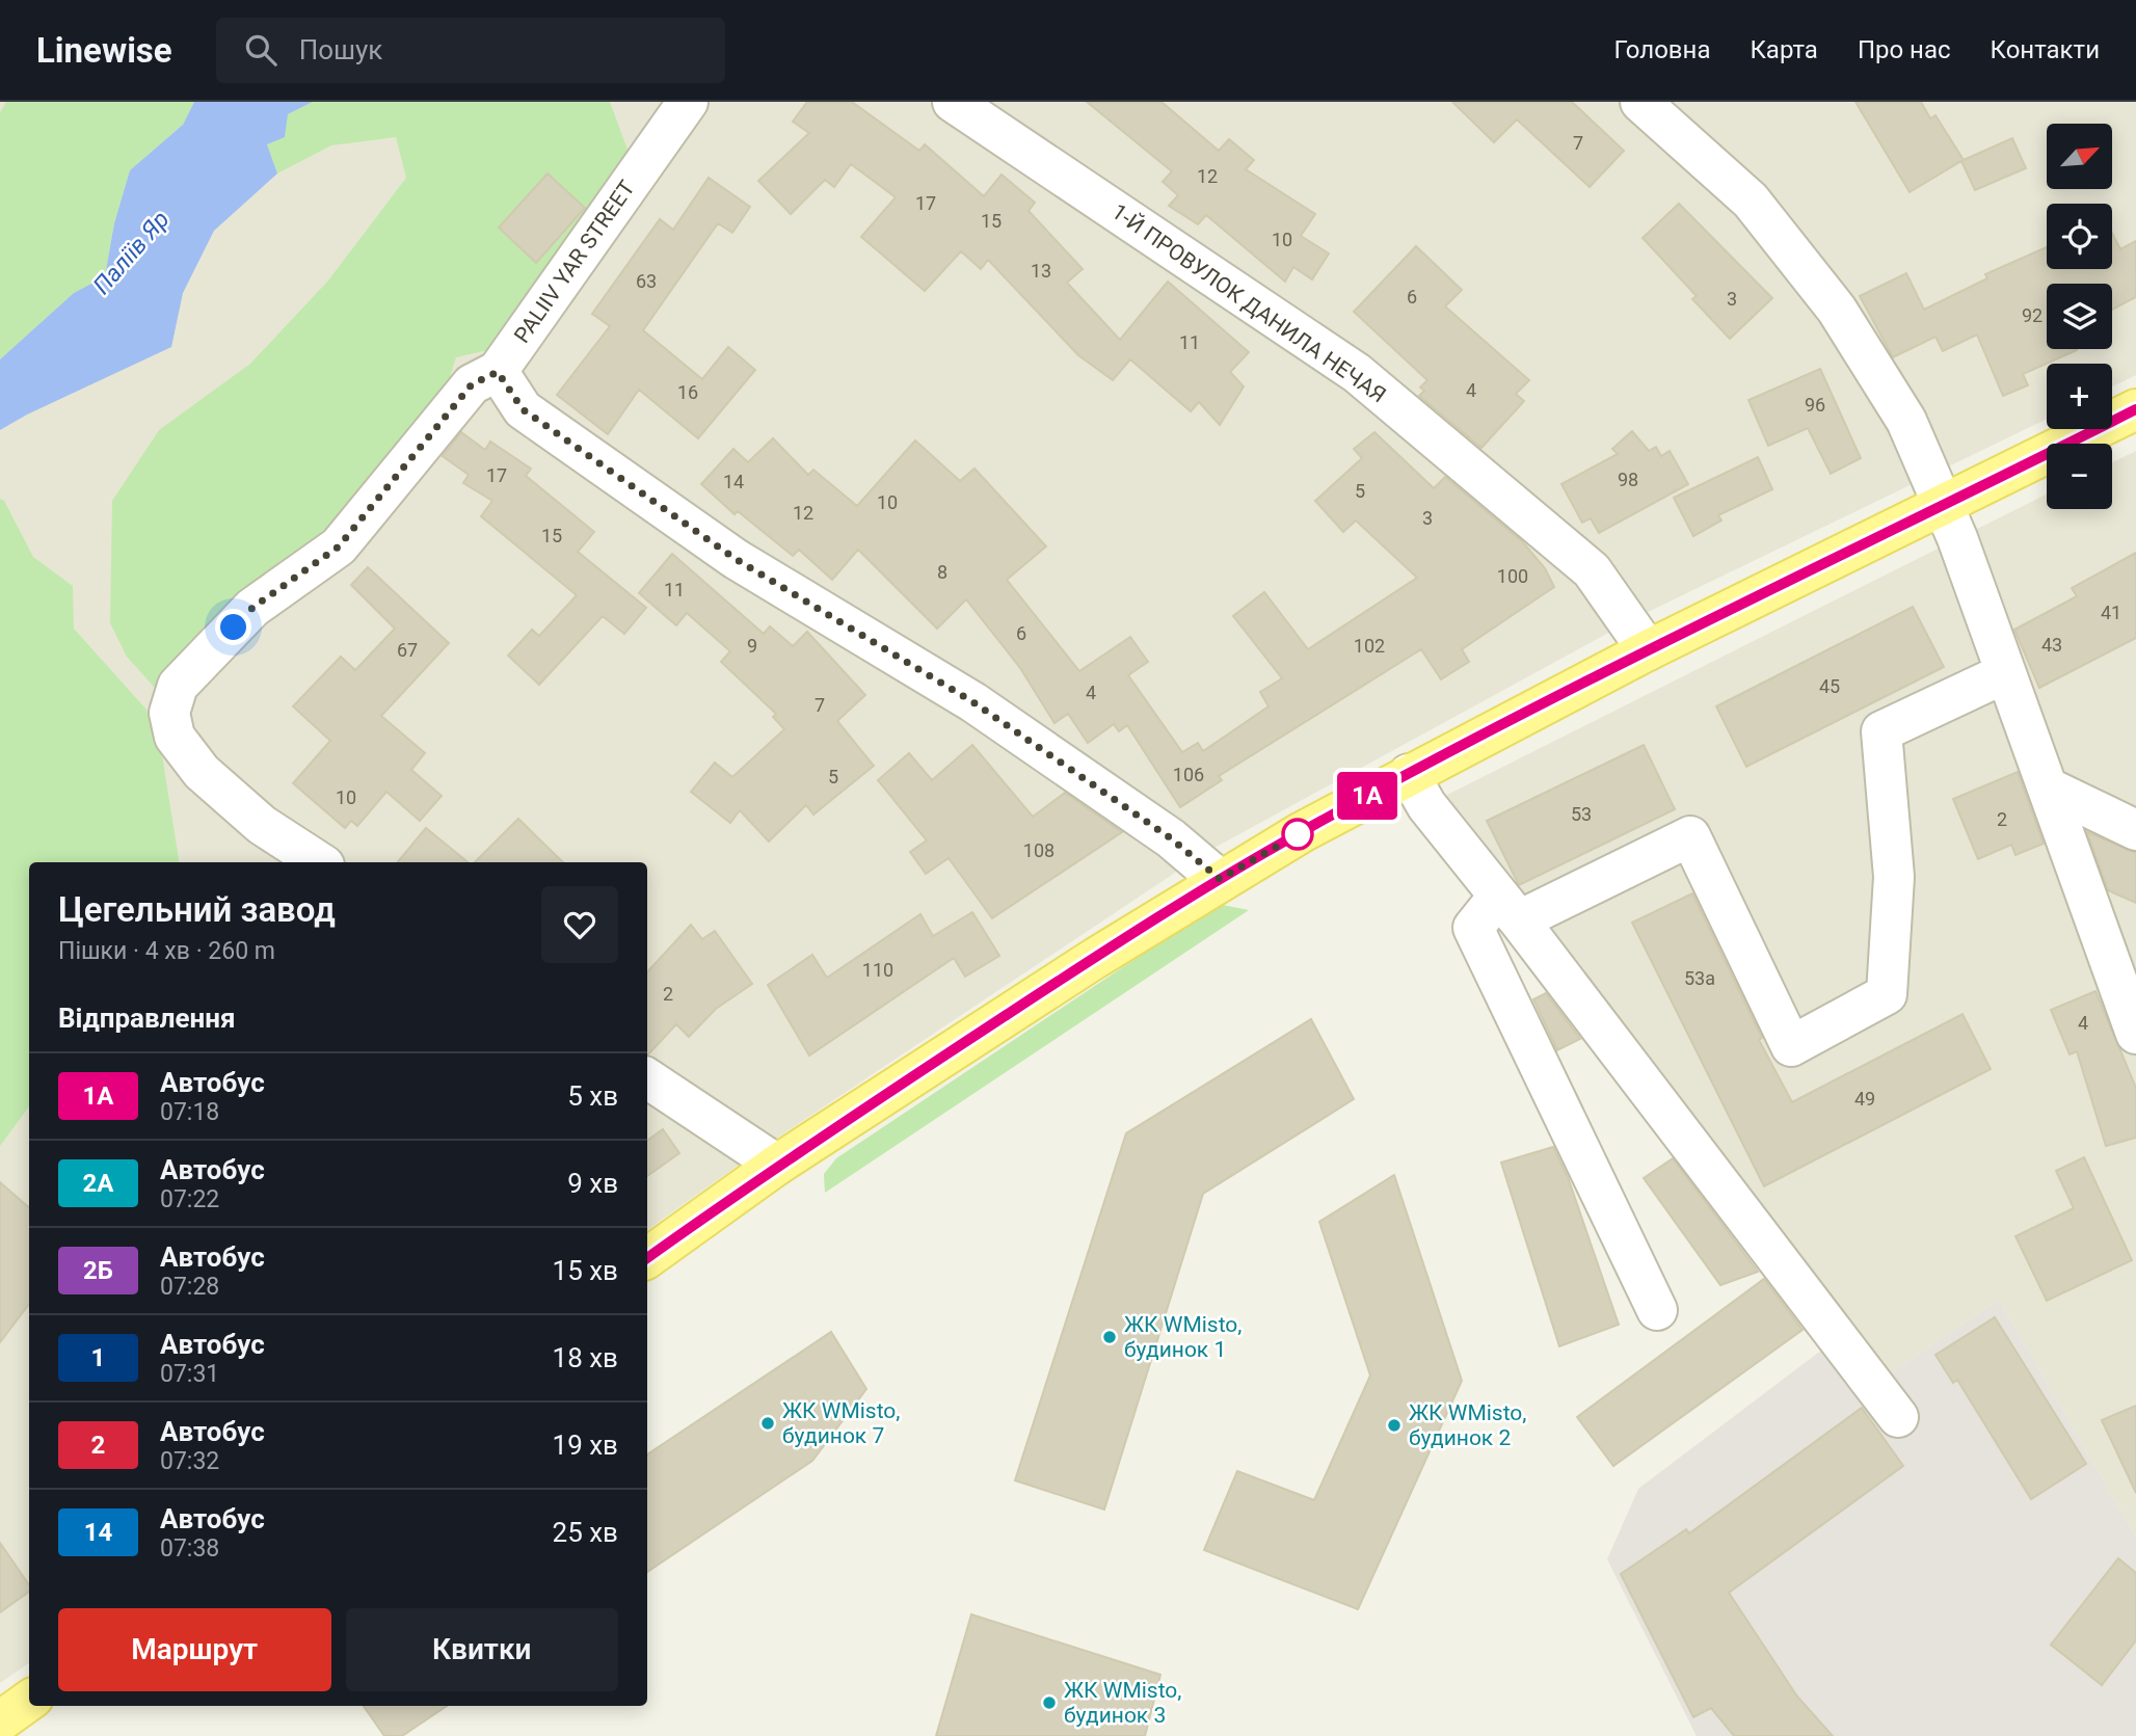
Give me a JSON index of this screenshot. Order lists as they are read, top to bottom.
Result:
{
  "streets": {
    "street": ["PALIIV YAR STREET", "1-Й ПРОВУЛОК ДАНИЛА НЕЧАЯ"]
  },
  "water": ["Паліїв Яр"],
  "places": [
    "ЖК WMisto, будинок 1",
    "ЖК WMisto, будинок 7",
    "ЖК WMisto, будинок 2",
    "ЖК WMisto, будинок 3"
  ],
  "lines": ["bus line 1А"],
  "house_numbers": [
    "7",
    "12",
    "17",
    "15",
    "10",
    "13",
    "63",
    "6",
    "3",
    "92",
    "11",
    "4",
    "16",
    "96",
    "17",
    "98",
    "14",
    "5",
    "10",
    "12",
    "3",
    "15",
    "8",
    "100",
    "11",
    "41",
    "6",
    "43",
    "9",
    "102",
    "67",
    "45",
    "4",
    "7",
    "106",
    "5",
    "10",
    "53",
    "2",
    "108",
    "110",
    "53а",
    "2",
    "4",
    "49"
  ],
  "north": "top right",
  "page": {
    "header": "Linewise",
    "search": "Пошук",
    "nav": [
      "Головна",
      "Карта",
      "Про нас",
      "Контакти"
    ],
    "on_map": "1А",
    "map_buttons": ["+", "−"],
    "heading": [
      ["Цегельний завод", "Пішки · 4 хв · 260 m"],
      "Відправлення"
    ],
    "list": [
      {
        "mark": "1А",
        "name": "Автобус",
        "note": "07:18",
        "value": "5 хв"
      },
      {
        "mark": "2А",
        "name": "Автобус",
        "note": "07:22",
        "value": "9 хв"
      },
      {
        "mark": "2Б",
        "name": "Автобус",
        "note": "07:28",
        "value": "15 хв"
      },
      {
        "mark": "1",
        "name": "Автобус",
        "note": "07:31",
        "value": "18 хв"
      },
      {
        "mark": "2",
        "name": "Автобус",
        "note": "07:32",
        "value": "19 хв"
      },
      {
        "mark": "14",
        "name": "Автобус",
        "note": "07:38",
        "value": "25 хв"
      }
    ],
    "buttons": ["Маршрут", "Квитки"]
  }
}
